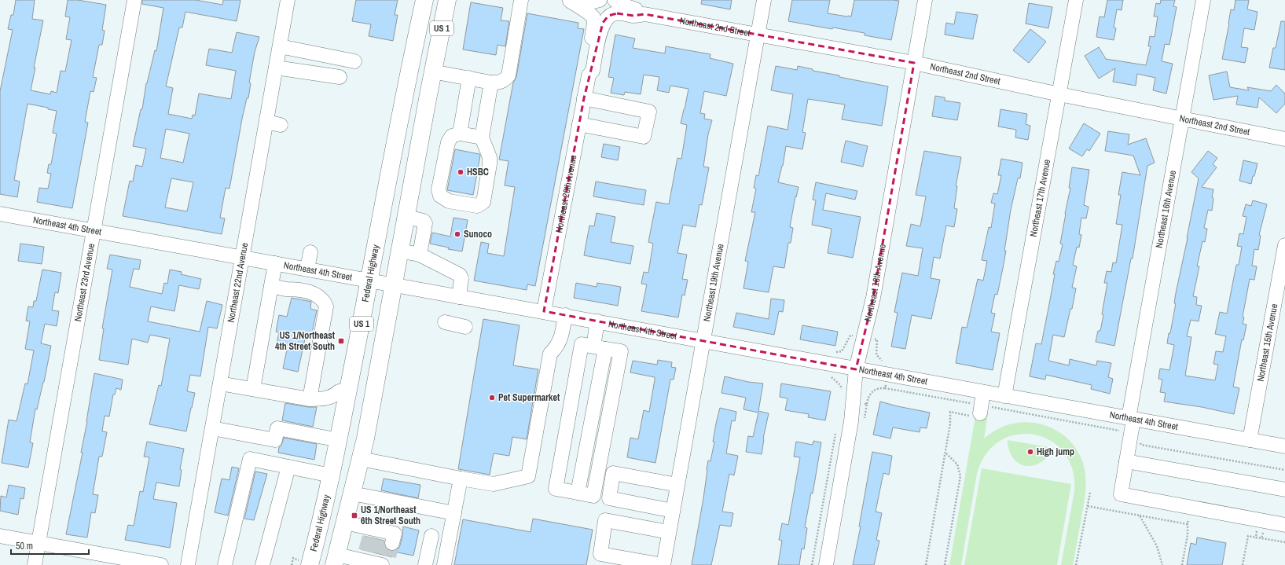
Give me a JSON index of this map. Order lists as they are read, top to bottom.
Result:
{
  "streets": {
    "main road": ["US 1", "Federal Highway"],
    "street": [
      "Northeast 2nd Street",
      "Northeast 20th Avenue",
      "Northeast 17th Avenue",
      "Northeast 16th Avenue",
      "Northeast 4th Street",
      "Northeast 23rd Avenue",
      "Northeast 22nd Avenue",
      "Northeast 19th Avenue",
      "Northeast 18th Avenue",
      "Northeast 15th Avenue"
    ]
  },
  "crossings": [
    ["Northeast 2nd Street", "Northeast 20th Avenue"],
    ["Northeast 2nd Street", "Northeast 17th Avenue"],
    ["Northeast 2nd Street", "Northeast 16th Avenue"],
    ["Northeast 2nd Street", "Northeast 19th Avenue"],
    ["Northeast 2nd Street", "Northeast 18th Avenue"],
    ["US 1", "Northeast 4th Street"],
    ["Northeast 20th Avenue", "Northeast 4th Street"],
    ["Northeast 17th Avenue", "Northeast 4th Street"],
    ["Northeast 16th Avenue", "Northeast 4th Street"],
    ["Northeast 4th Street", "Federal Highway"],
    ["Northeast 4th Street", "Northeast 23rd Avenue"],
    ["Northeast 4th Street", "Northeast 22nd Avenue"],
    ["Northeast 4th Street", "Northeast 19th Avenue"],
    ["Northeast 4th Street", "Northeast 18th Avenue"],
    ["Northeast 4th Street", "Northeast 15th Avenue"]
  ],
  "places": {
    "other": [
      "HSBC",
      "Sunoco",
      "Pet Supermarket",
      "High jump"
    ],
    "transit": ["US 1/Northeast 4th Street South", "US 1/Northeast 6th Street South"]
  },
  "scale_bar": "50 m"
}
